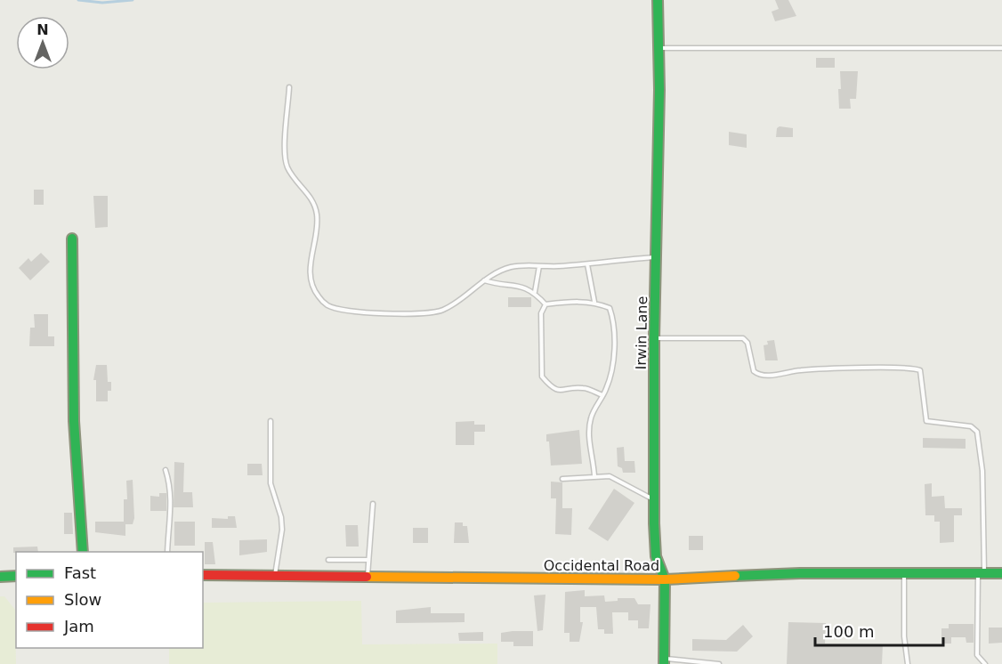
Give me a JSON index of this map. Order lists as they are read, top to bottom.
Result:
{
  "streets": {
    "street": ["Irwin Lane", "Occidental Road"]
  },
  "crossings": [
    ["Irwin Lane", "Occidental Road"]
  ],
  "legend": ["Fast", "Slow", "Jam"],
  "scale_bar": "100 m",
  "north": "top"
}
